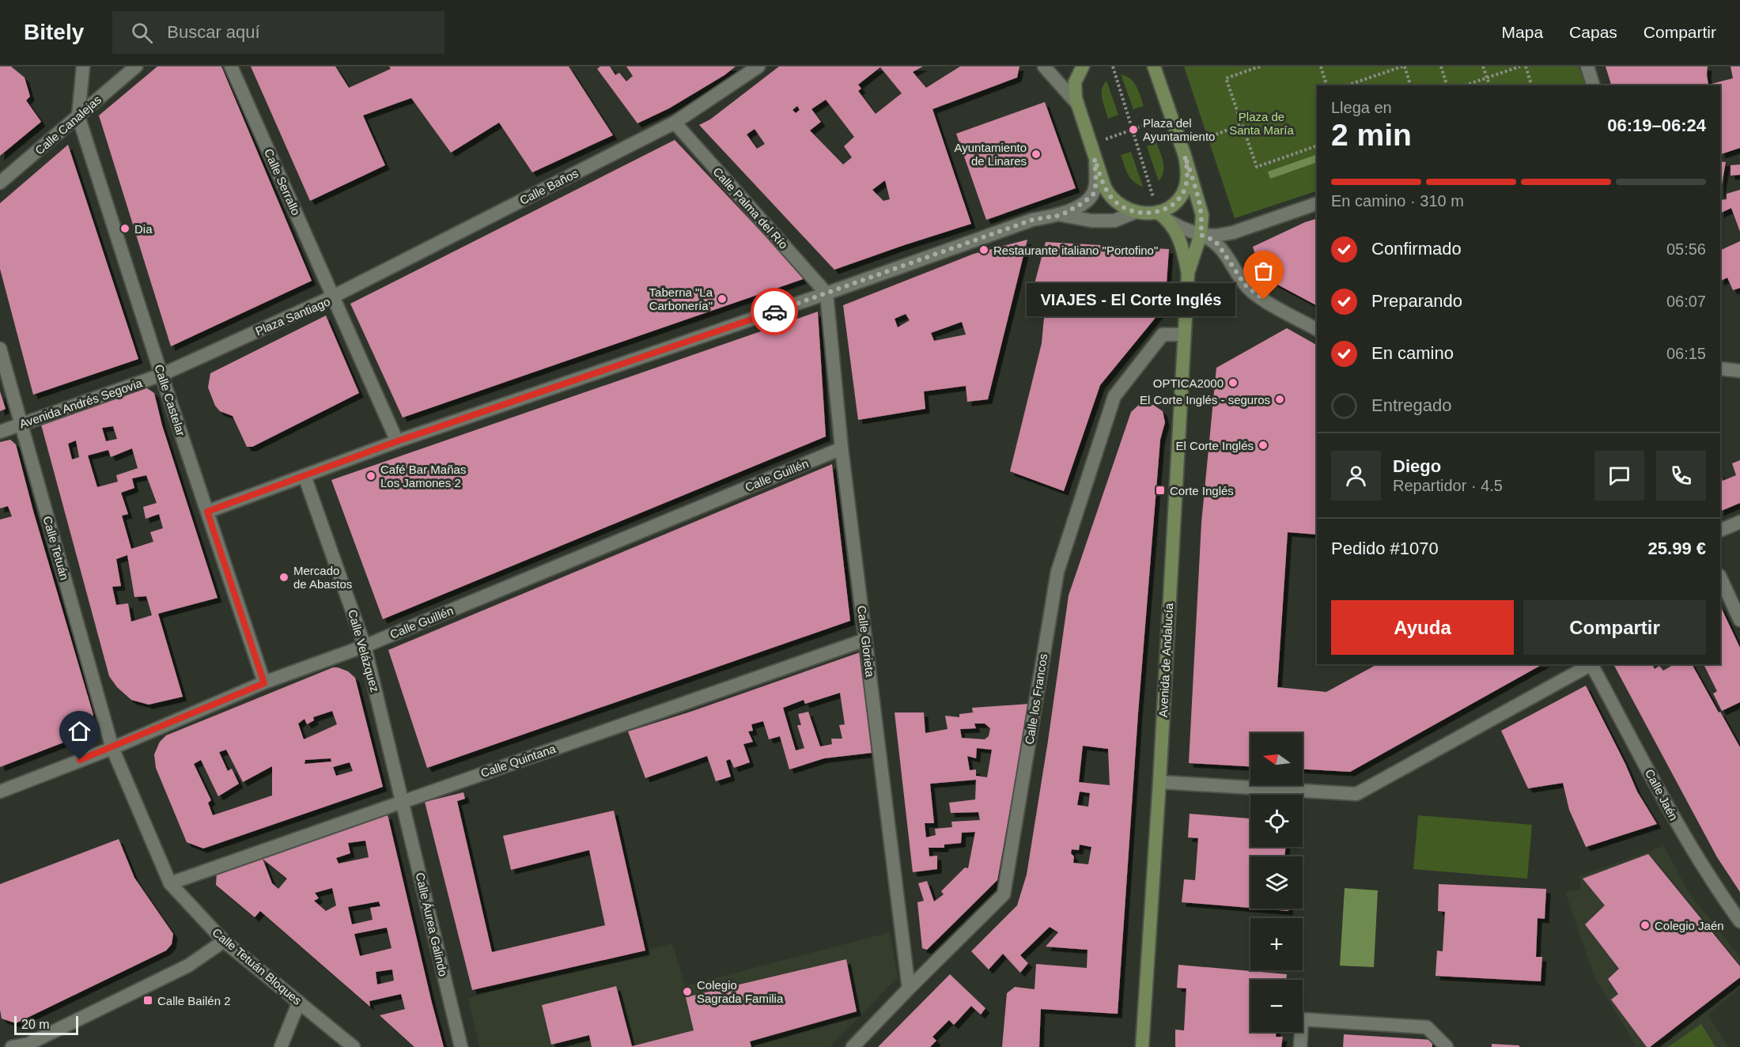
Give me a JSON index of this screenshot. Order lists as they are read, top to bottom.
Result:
{
  "streets": {
    "main road": ["Avenida de Andalucía"],
    "street": [
      "Calle Canalejas",
      "Calle Serrallo",
      "Calle Baños",
      "Calle Palma del Río",
      "Plaza Santiago",
      "Calle Castelar",
      "Avenida Andrés Segovia",
      "Calle Guillén",
      "Calle Tetuán",
      "Calle Glorieta",
      "Calle Velázquez",
      "Calle los Francos",
      "Calle Quintana",
      "Calle Jaén",
      "Calle Áurea Galindo",
      "Calle Tetuán Bloques"
    ]
  },
  "crossings": [
    ["Calle Canalejas", "Calle Castelar"],
    ["Calle Serrallo", "Calle Baños"],
    ["Calle Serrallo", "Plaza Santiago"],
    ["Calle Baños", "Calle Palma del Río"],
    ["Calle Baños", "Plaza Santiago"],
    ["Calle Palma del Río", "Calle Glorieta"],
    ["Plaza Santiago", "Calle Castelar"],
    ["Plaza Santiago", "Avenida Andrés Segovia"],
    ["Calle Castelar", "Avenida Andrés Segovia"],
    ["Calle Castelar", "Calle Guillén"],
    ["Avenida Andrés Segovia", "Calle Tetuán"],
    ["Calle Guillén", "Calle Tetuán"],
    ["Calle Guillén", "Calle Glorieta"],
    ["Calle Guillén", "Calle Velázquez"],
    ["Calle Guillén", "Calle Tetuán Bloques"],
    ["Calle Tetuán", "Calle Tetuán Bloques"],
    ["Calle Glorieta", "Calle los Francos"],
    ["Calle Glorieta", "Calle Quintana"],
    ["Calle Velázquez", "Calle Quintana"],
    ["Calle Velázquez", "Calle Áurea Galindo"],
    ["Avenida de Andalucía", "Calle los Francos"],
    ["Calle Quintana", "Calle Áurea Galindo"],
    ["Calle Quintana", "Calle Tetuán Bloques"]
  ],
  "parks": ["Plaza de Santa María"],
  "places": {
    "other": [
      "Plaza del Ayuntamiento",
      "Ayuntamiento de Linares",
      "Dia",
      "Restaurante italiano \"Portofino\"",
      "Taberna \"La Carbonería\"",
      "VIAJES - El Corte Inglés",
      "OPTICA2000",
      "El Corte Inglés - seguros",
      "El Corte Inglés",
      "Café Bar Mañas Los Jamones 2",
      "Mercado de Abastos",
      "Colegio Jaén",
      "Colegio Sagrada Familia"
    ],
    "transit": ["Corte Inglés", "Calle Bailén 2"]
  },
  "scale_bar": "20 m",
  "north": "left",
  "page": {
    "header": "Bitely",
    "search": "Buscar aquí",
    "nav": ["Mapa", "Capas", "Compartir"],
    "heading": ["2 min", "Llega en", "06:19–06:24"],
    "panel": [
      "Diego",
      "Repartidor · 4.5",
      "Pedido #1070",
      "25.99 €"
    ],
    "bar": "En camino · 310 m",
    "list": [
      ["Confirmado", "05:56"],
      ["Preparando", "06:07"],
      ["En camino", "06:15"],
      "Entregado"
    ],
    "bubble": "VIAJES - El Corte Inglés",
    "buttons": ["Ayuda", "Compartir"],
    "map_buttons": ["+", "−"],
    "scale": "20 m"
  }
}
